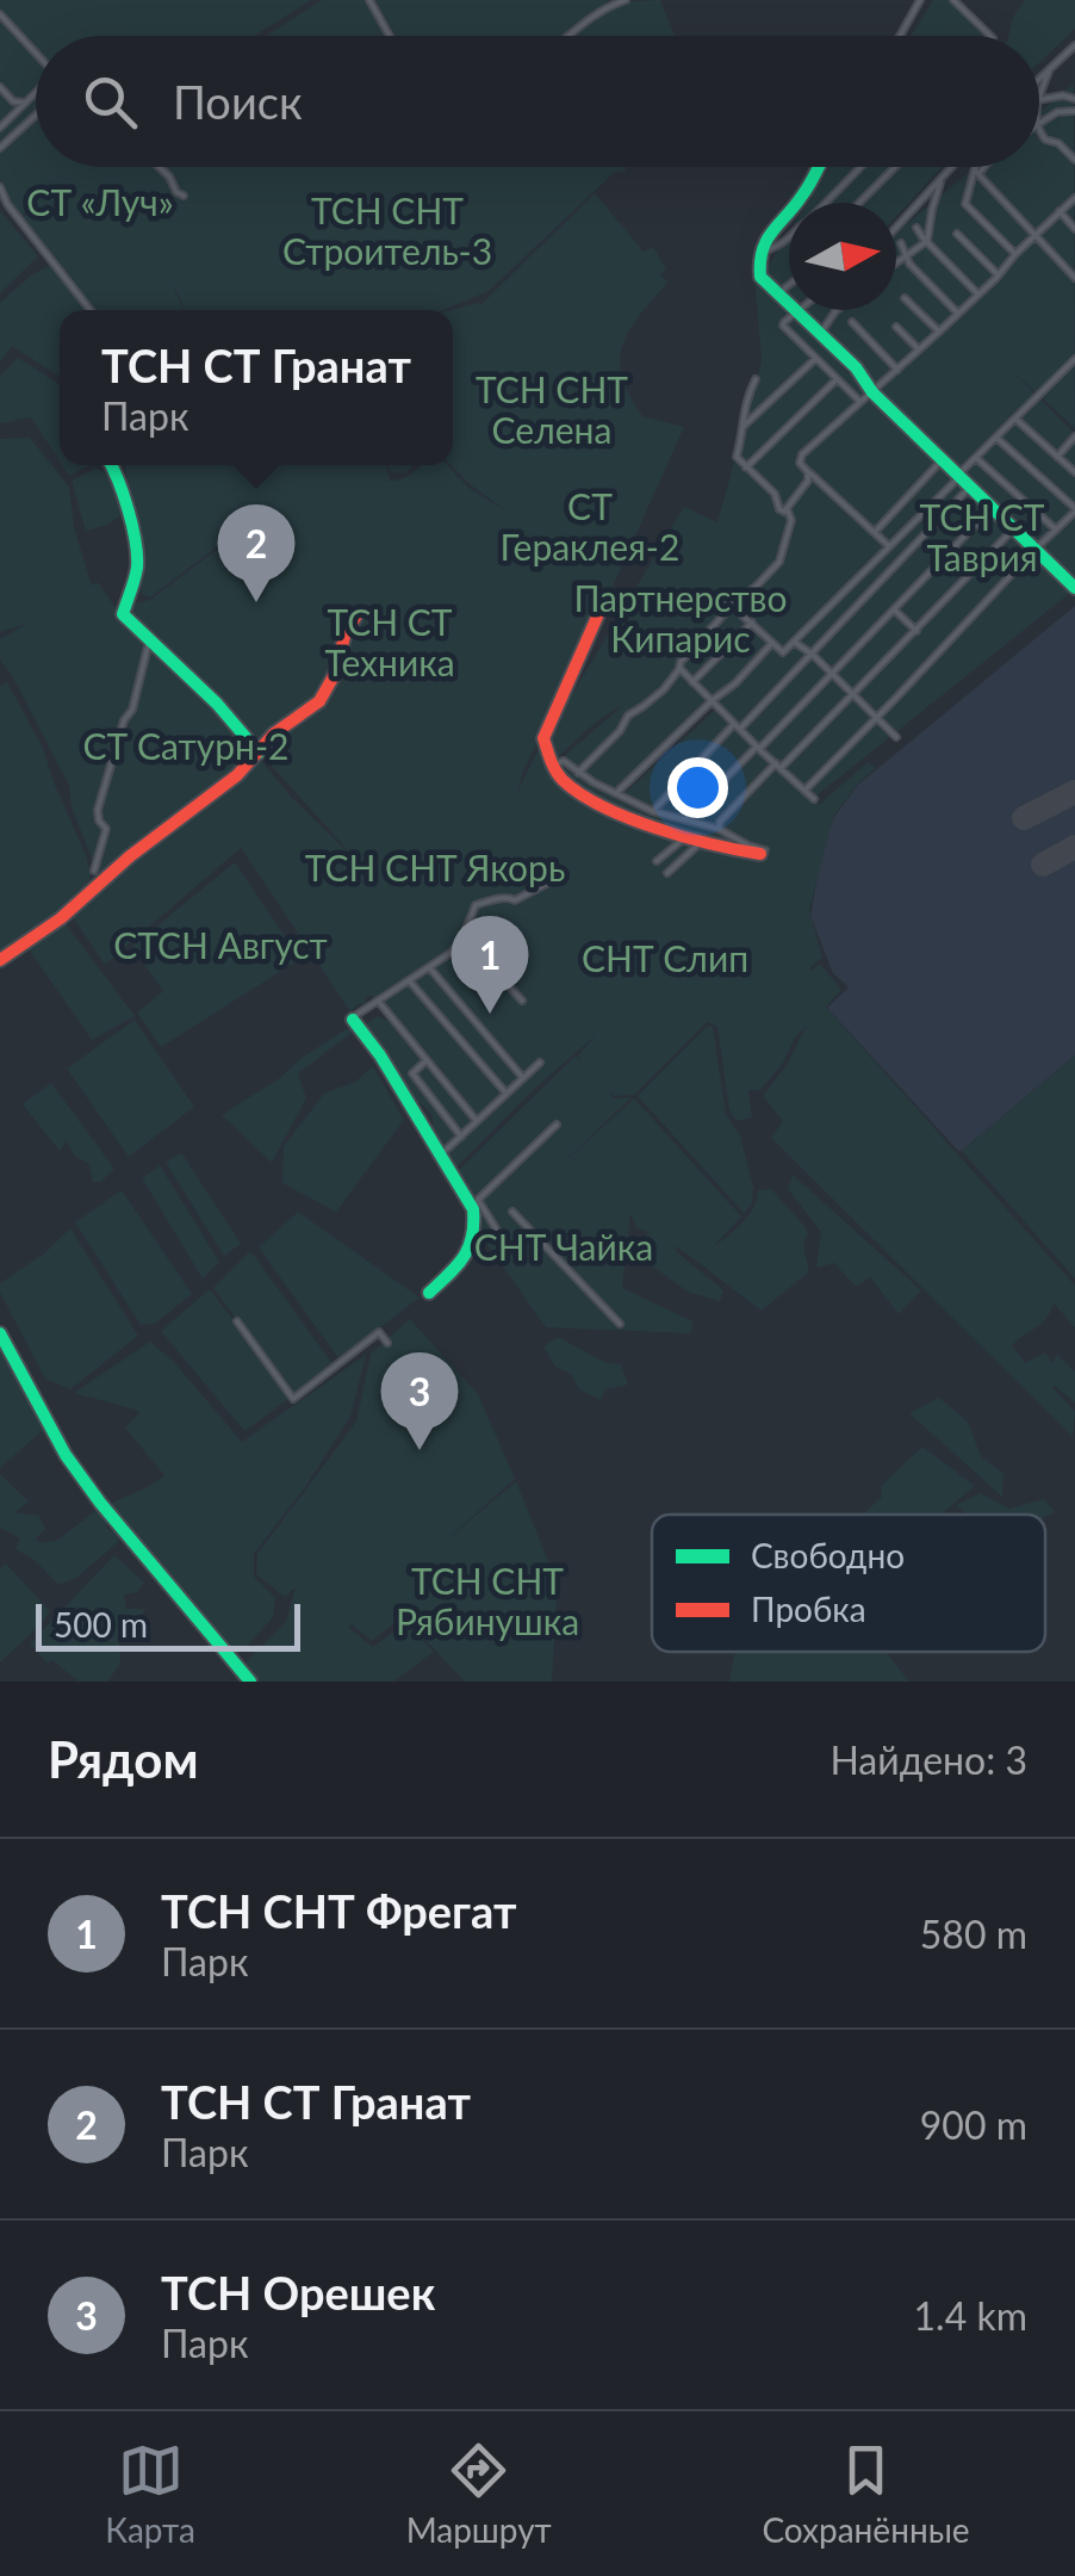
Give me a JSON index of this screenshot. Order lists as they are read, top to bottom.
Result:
{
  "parks": [
    "СТ «Луч»",
    "ТСН СНТ Строитель-3",
    "ТСН СНТ Селена",
    "СТ Гераклея-2",
    "ТСН СТ Таврия",
    "Партнерство Кипарис",
    "ТСН СТ Техника",
    "СТ Сатурн-2",
    "ТСН СНТ Якорь",
    "СТСН Август",
    "СНТ Слип",
    "СНТ Чайка",
    "ТСН СНТ Рябинушка"
  ],
  "legend": ["Свободно", "Пробка"],
  "scale_bar": "500 m",
  "north": "right",
  "page": {
    "search": "Поиск",
    "popup": ["ТСН СТ Гранат", "Парк"],
    "pins": ["2", "1", "3"],
    "scale": "500 m",
    "heading": ["Рядом", "Найдено: 3"],
    "list": [
      {
        "mark": "1",
        "name": "ТСН СНТ Фрегат",
        "note": "Парк",
        "value": "580 m"
      },
      {
        "mark": "2",
        "name": "ТСН СТ Гранат",
        "note": "Парк",
        "value": "900 m"
      },
      {
        "mark": "3",
        "name": "ТСН Орешек",
        "note": "Парк",
        "value": "1.4 km"
      }
    ],
    "nav": ["Карта", "Маршрут", "Сохранённые"]
  }
}
